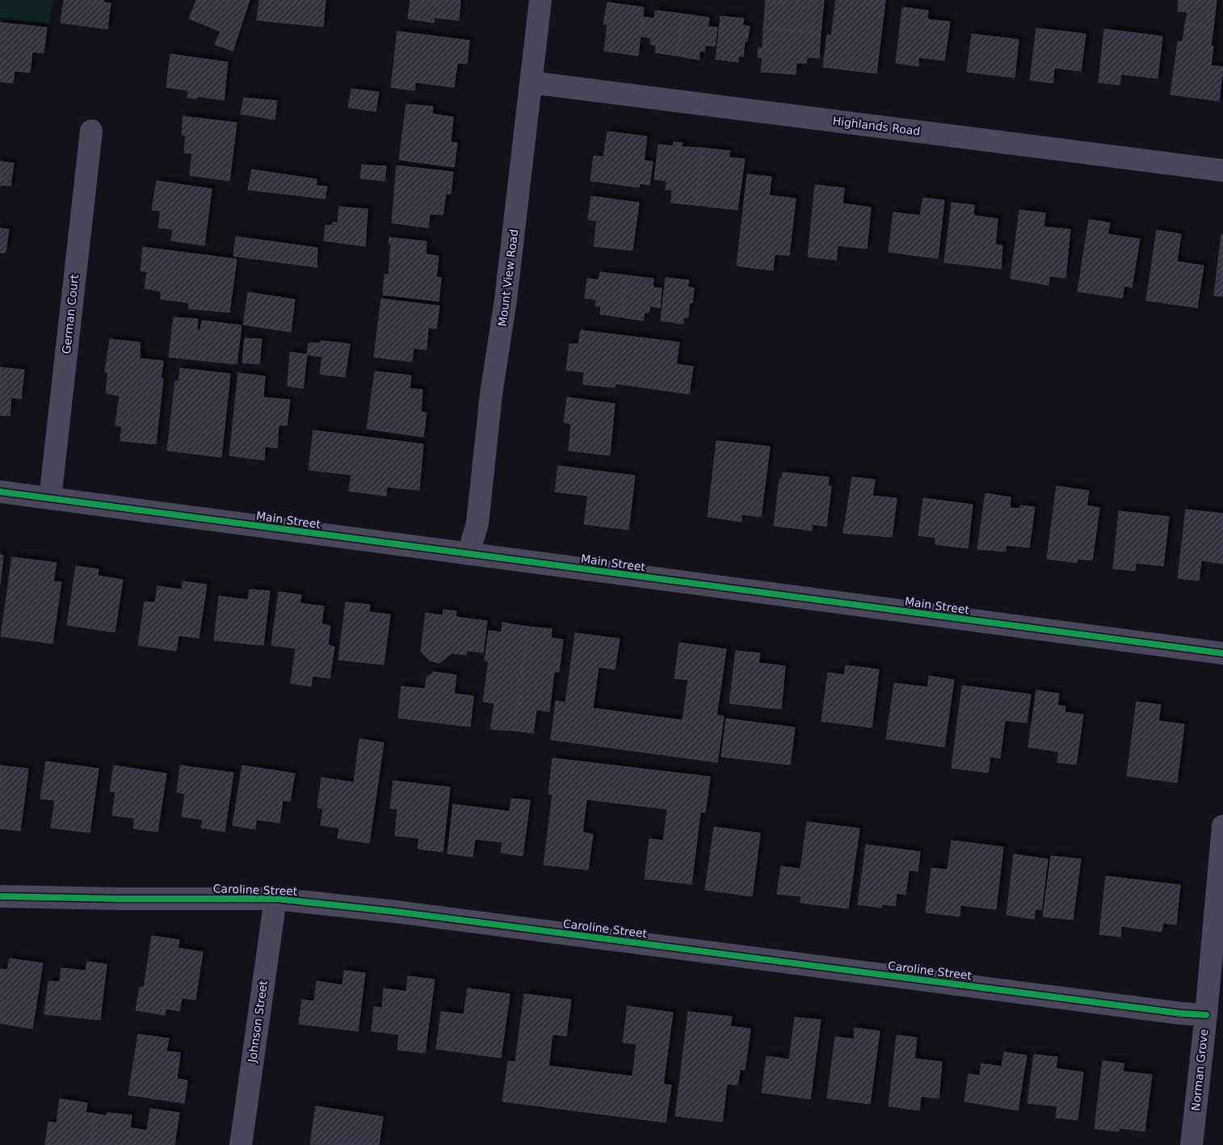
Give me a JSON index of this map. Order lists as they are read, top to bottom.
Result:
{
  "streets": {
    "street": [
      "Highlands Road",
      "Mount View Road",
      "German Court",
      "Main Street",
      "Caroline Street",
      "Johnson Street",
      "Norman Grove"
    ]
  },
  "crossings": [
    ["Highlands Road", "Mount View Road"],
    ["Mount View Road", "Main Street"],
    ["German Court", "Main Street"],
    ["Caroline Street", "Johnson Street"],
    ["Caroline Street", "Norman Grove"]
  ]
}
